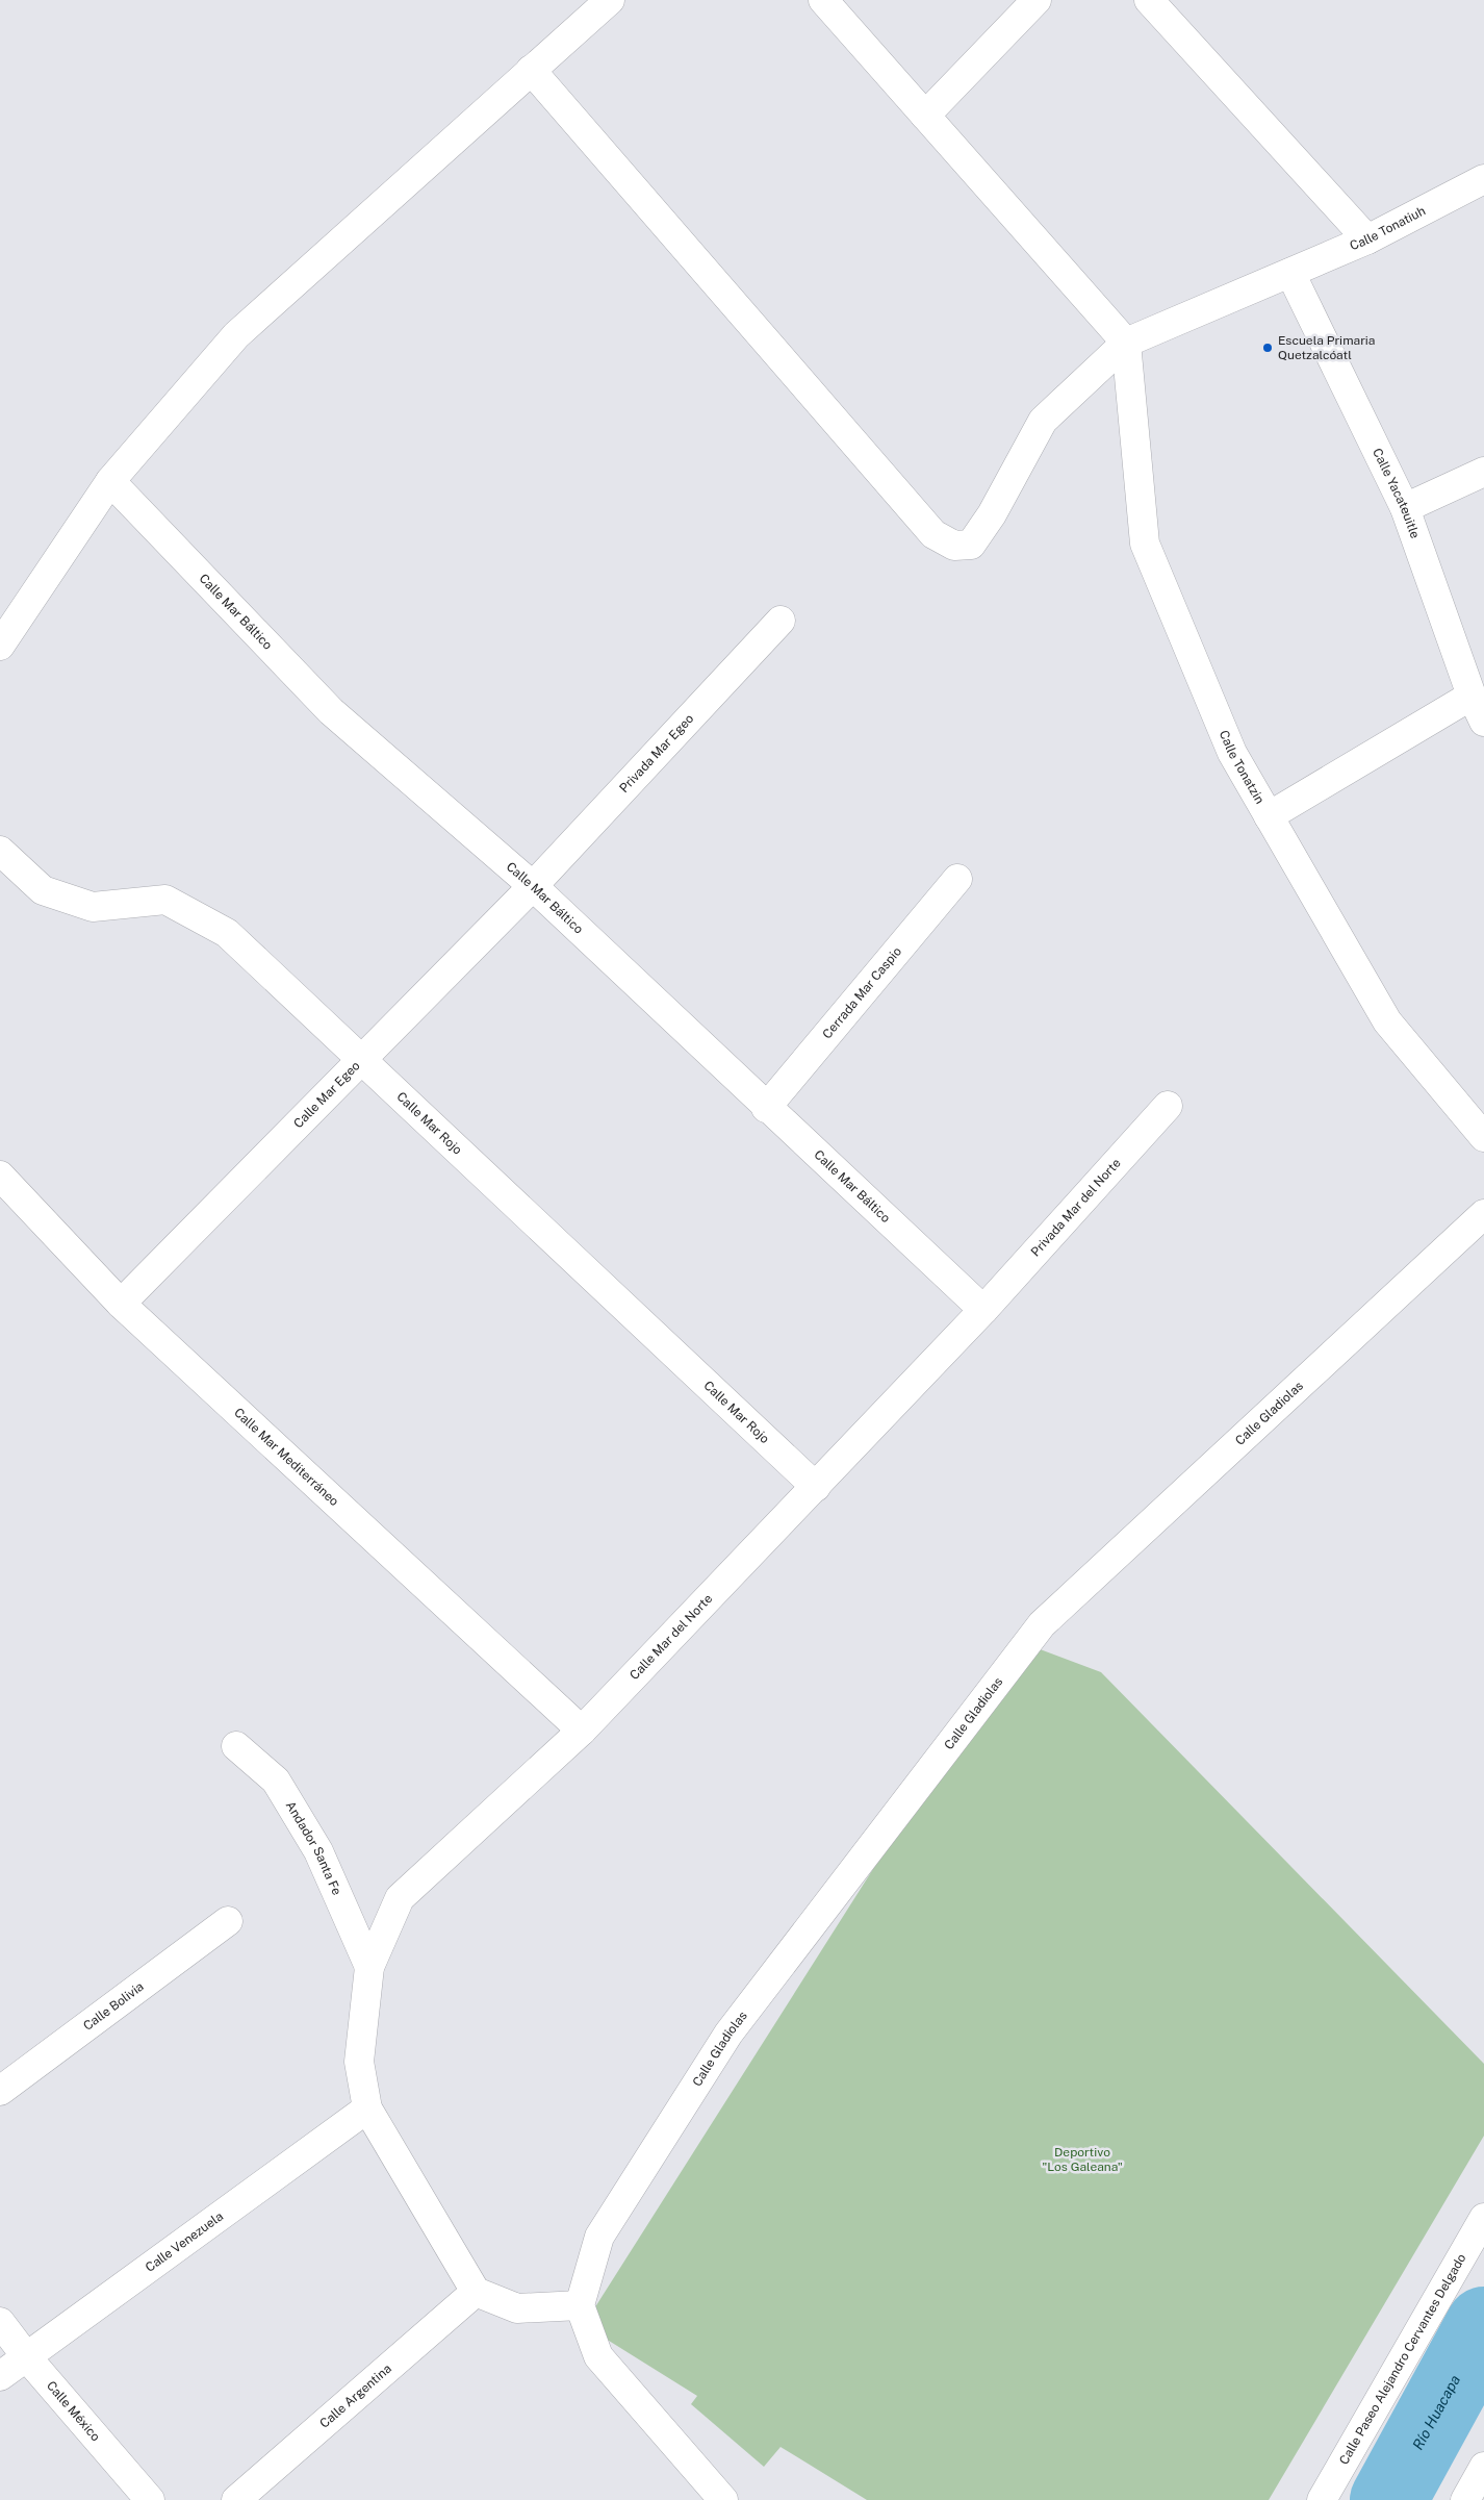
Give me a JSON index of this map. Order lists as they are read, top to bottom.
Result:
{
  "streets": {
    "street": [
      "Calle Tonatiuh",
      "Calle Yacateuitle",
      "Calle Mar Báltico",
      "Privada Mar Egeo",
      "Calle Tonatzin",
      "Cerrada Mar Caspio",
      "Calle Mar Egeo",
      "Calle Mar Rojo",
      "Privada Mar del Norte",
      "Calle Gladiolas",
      "Calle Mar Mediterráneo",
      "Calle Mar del Norte",
      "Andador Santa Fe",
      "Calle Bolivia",
      "Calle Venezuela",
      "Calle Paseo Alejandro Cervantes Delgado",
      "Calle Argentina",
      "Calle México"
    ]
  },
  "crossings": [
    ["Calle Tonatiuh", "Calle Yacateuitle"],
    ["Calle Tonatiuh", "Calle Tonatzin"],
    ["Calle Mar Báltico", "Privada Mar Egeo"],
    ["Calle Mar Báltico", "Cerrada Mar Caspio"],
    ["Calle Mar Báltico", "Calle Mar Egeo"],
    ["Calle Mar Báltico", "Privada Mar del Norte"],
    ["Calle Mar Báltico", "Calle Mar del Norte"],
    ["Privada Mar Egeo", "Calle Mar Egeo"],
    ["Calle Mar Egeo", "Calle Mar Rojo"],
    ["Calle Mar Egeo", "Calle Mar Mediterráneo"],
    ["Calle Mar Rojo", "Calle Mar del Norte"],
    ["Privada Mar del Norte", "Calle Mar del Norte"],
    ["Calle Mar Mediterráneo", "Calle Mar del Norte"],
    ["Calle Mar del Norte", "Andador Santa Fe"],
    ["Calle Venezuela", "Calle México"]
  ],
  "water": ["Río Huacapa"],
  "parks": ["Deportivo \"Los Galeana\""],
  "places": ["Escuela Primaria Quetzalcóatl"]
}
